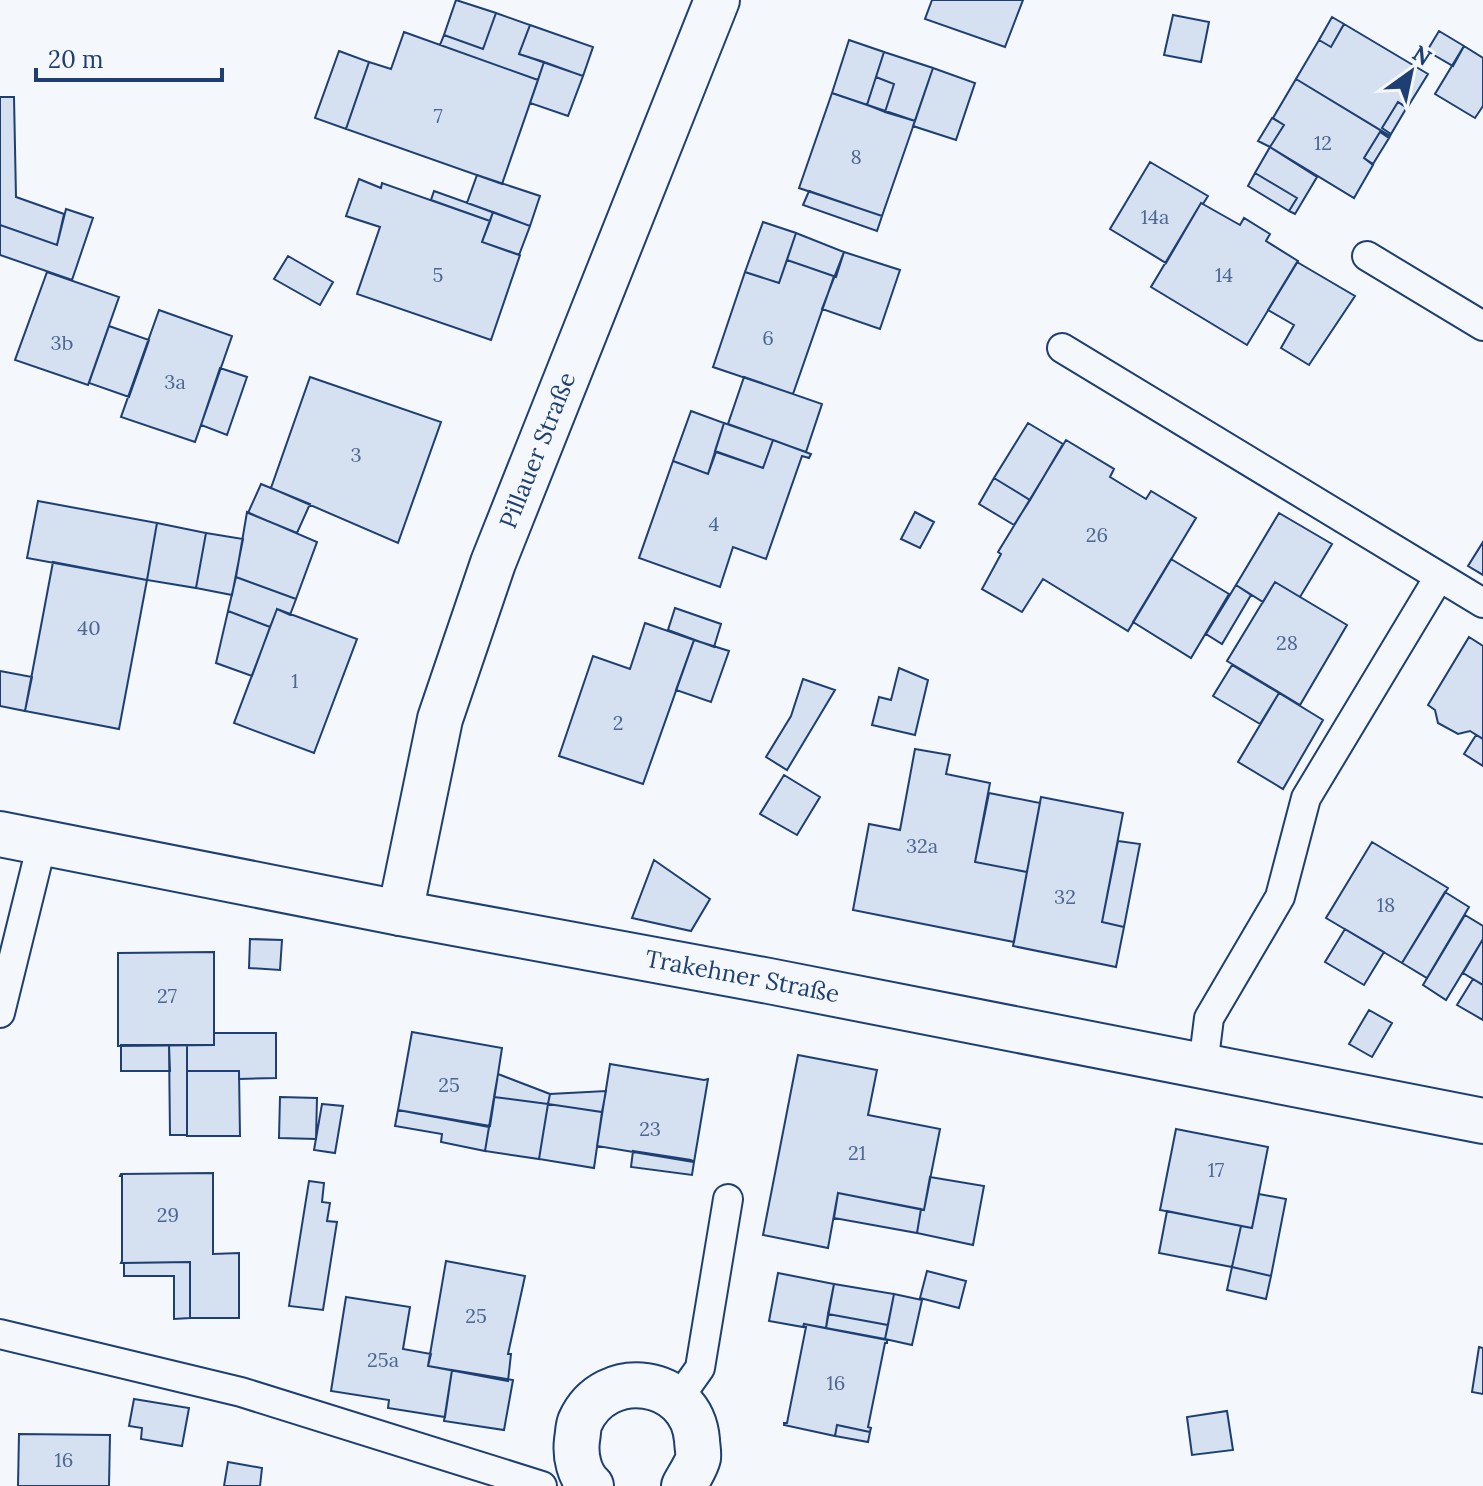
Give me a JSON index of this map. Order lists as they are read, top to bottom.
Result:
{
  "streets": {
    "street": ["Pillauer Straße", "Trakehner Straße"]
  },
  "crossings": [
    ["Pillauer Straße", "Trakehner Straße"]
  ],
  "house_numbers": [
    "7",
    "12",
    "8",
    "14a",
    "5",
    "14",
    "6",
    "3b",
    "3a",
    "3",
    "4",
    "26",
    "40",
    "28",
    "1",
    "2",
    "32a",
    "32",
    "18",
    "27",
    "25",
    "23",
    "21",
    "17",
    "29",
    "25",
    "25a",
    "16",
    "16"
  ],
  "scale_bar": "20 m",
  "north": "top right"
}
